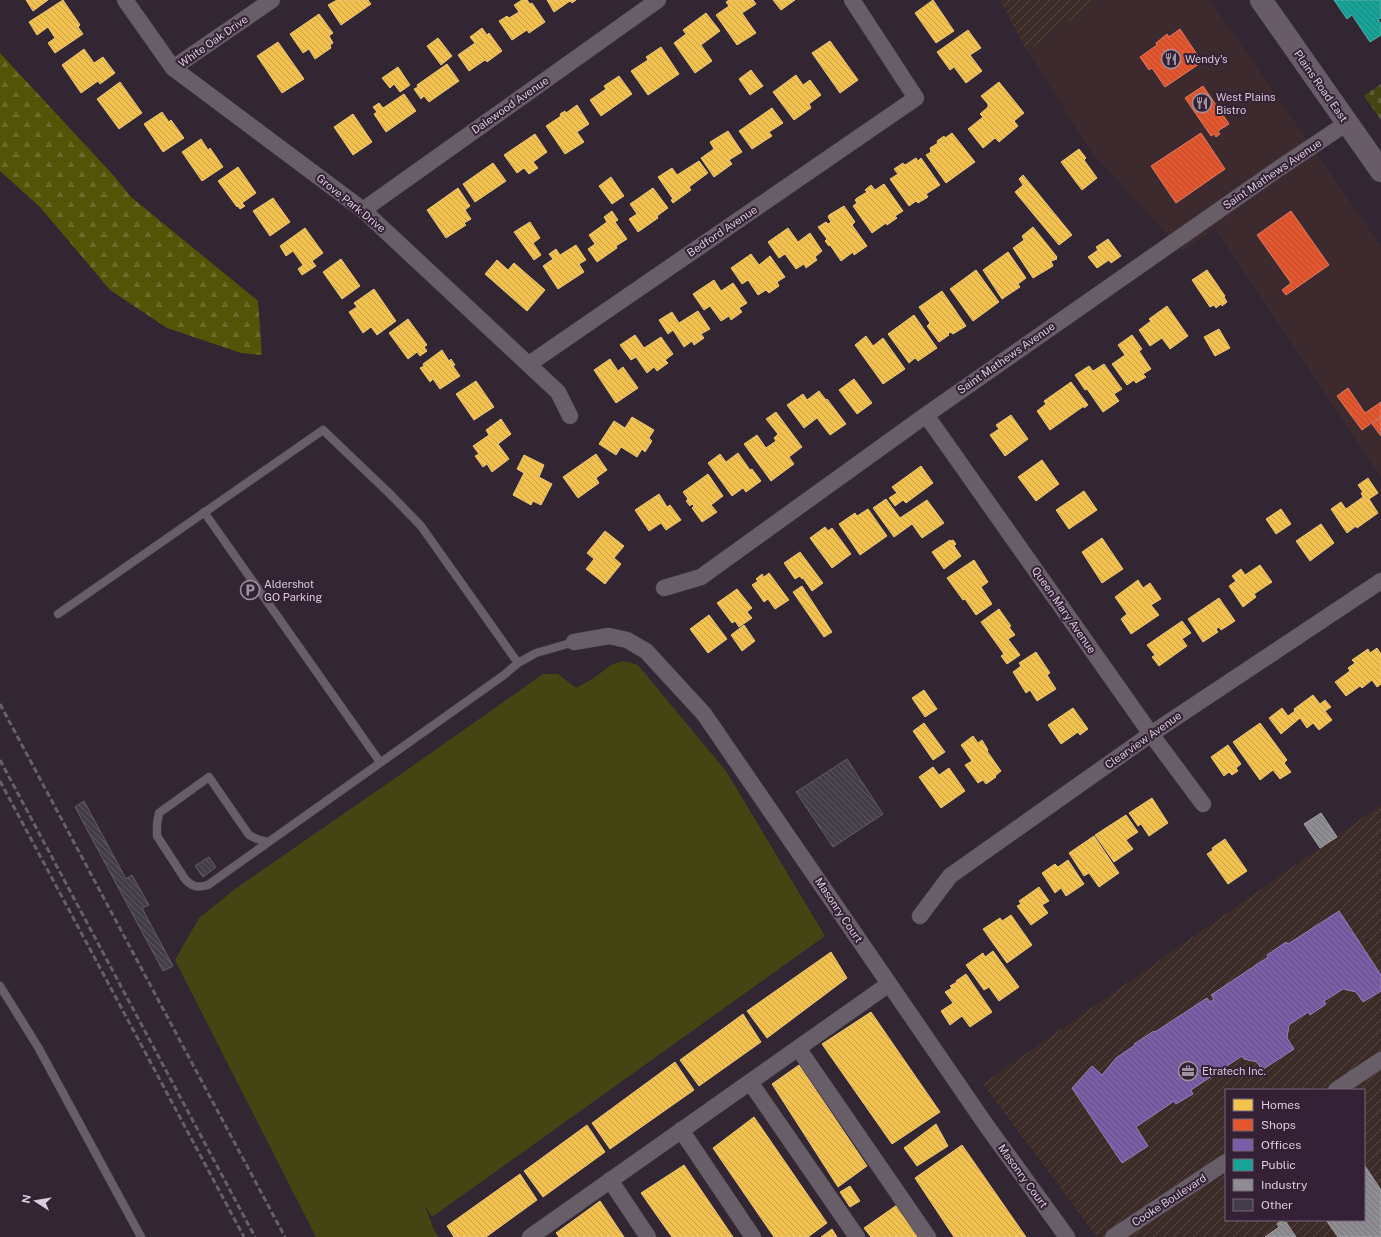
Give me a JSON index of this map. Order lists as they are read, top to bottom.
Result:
{
  "streets": {
    "main road": ["Plains Road East"],
    "street": [
      "White Oak Drive",
      "Dalewood Avenue",
      "Saint Mathews Avenue",
      "Grove Park Drive",
      "Bedford Avenue",
      "Queen Mary Avenue",
      "Clearview Avenue",
      "Masonry Court",
      "Cooke Boulevard"
    ]
  },
  "crossings": [
    ["White Oak Drive", "Grove Park Drive"],
    ["Plains Road East", "Saint Mathews Avenue"],
    ["Dalewood Avenue", "Grove Park Drive"],
    ["Saint Mathews Avenue", "Queen Mary Avenue"],
    ["Grove Park Drive", "Bedford Avenue"],
    ["Queen Mary Avenue", "Clearview Avenue"]
  ],
  "places": {
    "restaurant": ["Wendy's", "West Plains Bistro"],
    "parking": ["Aldershot GO Parking"],
    "office": ["Etratech Inc."]
  },
  "legend": [
    "Homes",
    "Shops",
    "Offices",
    "Public",
    "Industry",
    "Other"
  ],
  "north": "left"
}
